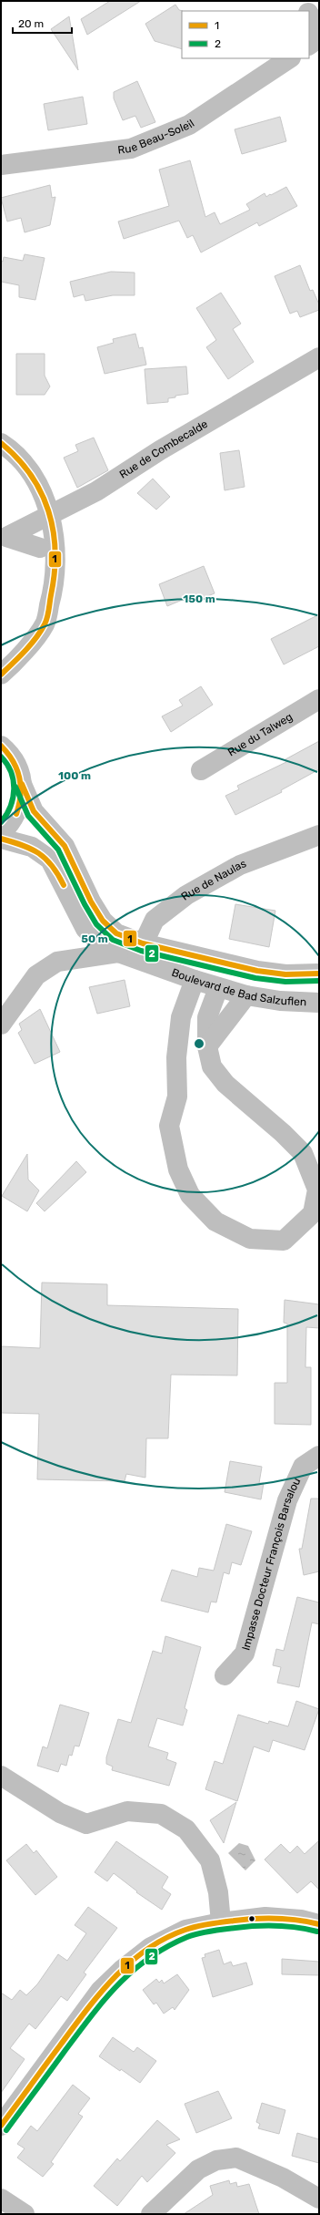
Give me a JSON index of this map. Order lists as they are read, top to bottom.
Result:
{
  "streets": {
    "street": [
      "Rue Beau-Soleil",
      "Rue de Combecalde",
      "Rue du Talweg",
      "Rue de Naulas",
      "Boulevard de Bad Salzuflen",
      "Impasse Docteur François Barsalou"
    ]
  },
  "crossings": [
    ["Rue de Naulas", "Boulevard de Bad Salzuflen"]
  ],
  "lines": ["transit line 1", "transit line 2"],
  "legend": ["1", "2"],
  "scale_bar": "20 m",
  "rings": ["150 m", "100 m", "50 m"]
}
